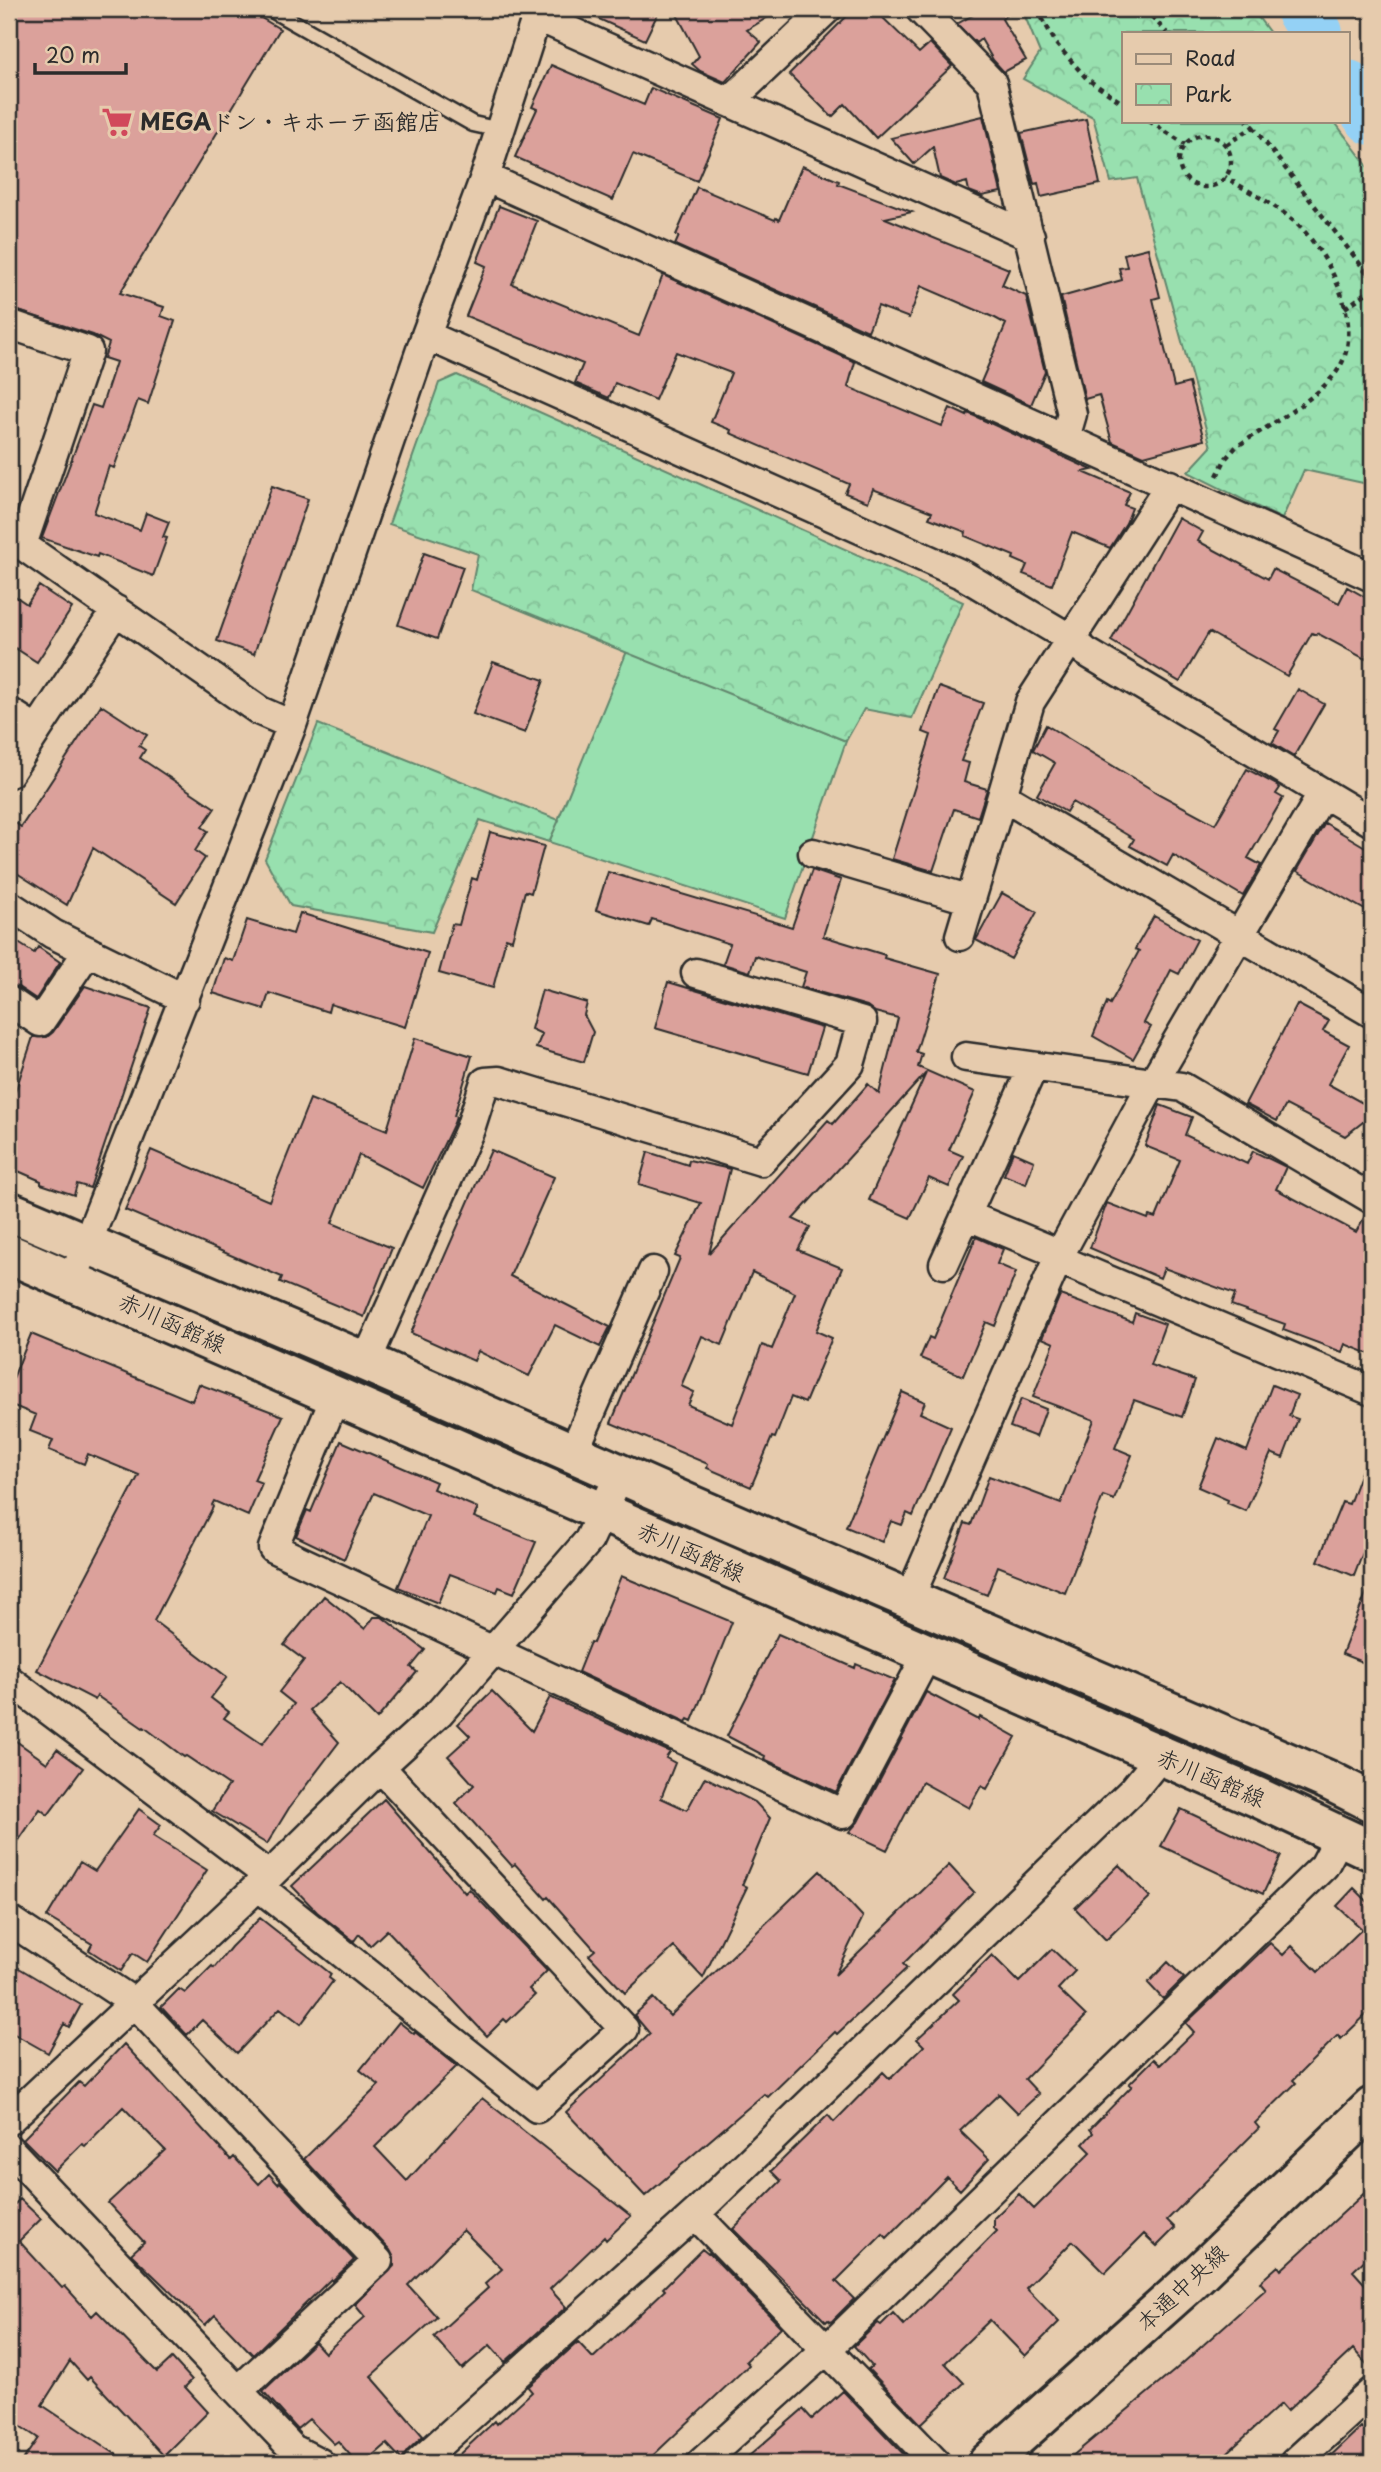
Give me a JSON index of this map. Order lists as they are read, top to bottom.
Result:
{
  "streets": {
    "main road": ["赤川函館線", "本通中央線"]
  },
  "places": {
    "supermarket": ["MEGAドン・キホーテ函館店"]
  },
  "legend": ["Road", "Park"],
  "scale_bar": "20 m"
}
